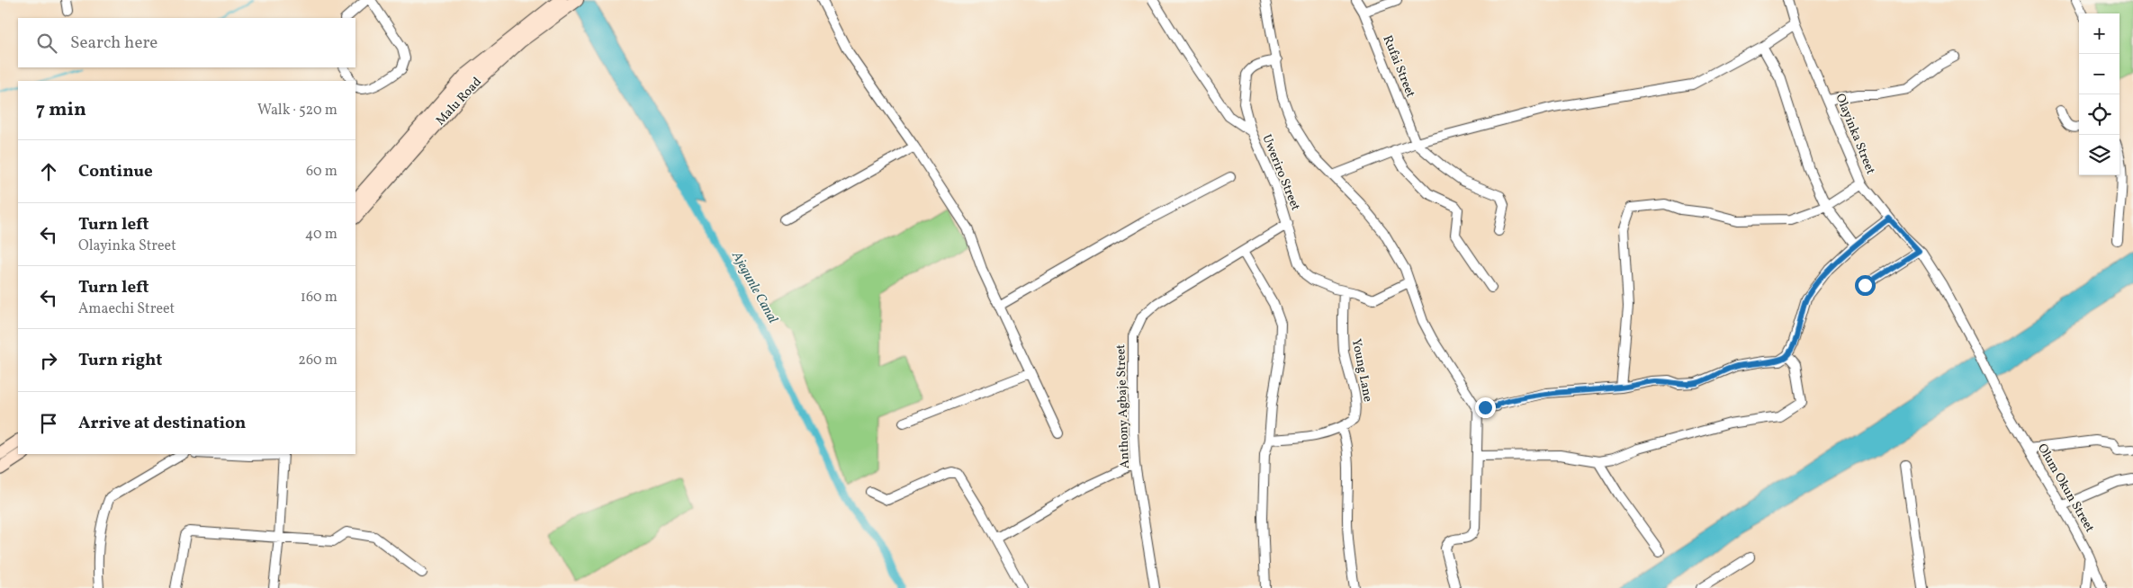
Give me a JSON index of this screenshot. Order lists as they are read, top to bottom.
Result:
{
  "streets": {
    "main road": ["Malu Road"],
    "street": [
      "Rufai Street",
      "Olayinka Street",
      "Uweriro Street",
      "Young Lane",
      "Anthony Agbaje Street",
      "Olum Okun Street"
    ]
  },
  "crossings": [
    ["Olayinka Street", "Olum Okun Street"],
    ["Uweriro Street", "Young Lane"],
    ["Uweriro Street", "Anthony Agbaje Street"]
  ],
  "water": ["Ajegunle Canal"],
  "page": {
    "map_buttons": ["+", "−"],
    "search": "Search here",
    "heading": ["7 min", "Walk · 520 m"],
    "list": [
      ["Continue", "60 m"],
      ["Turn left", "Olayinka Street", "40 m"],
      ["Turn left", "Amaechi Street", "160 m"],
      ["Turn right", "260 m"],
      "Arrive at destination"
    ]
  }
}
